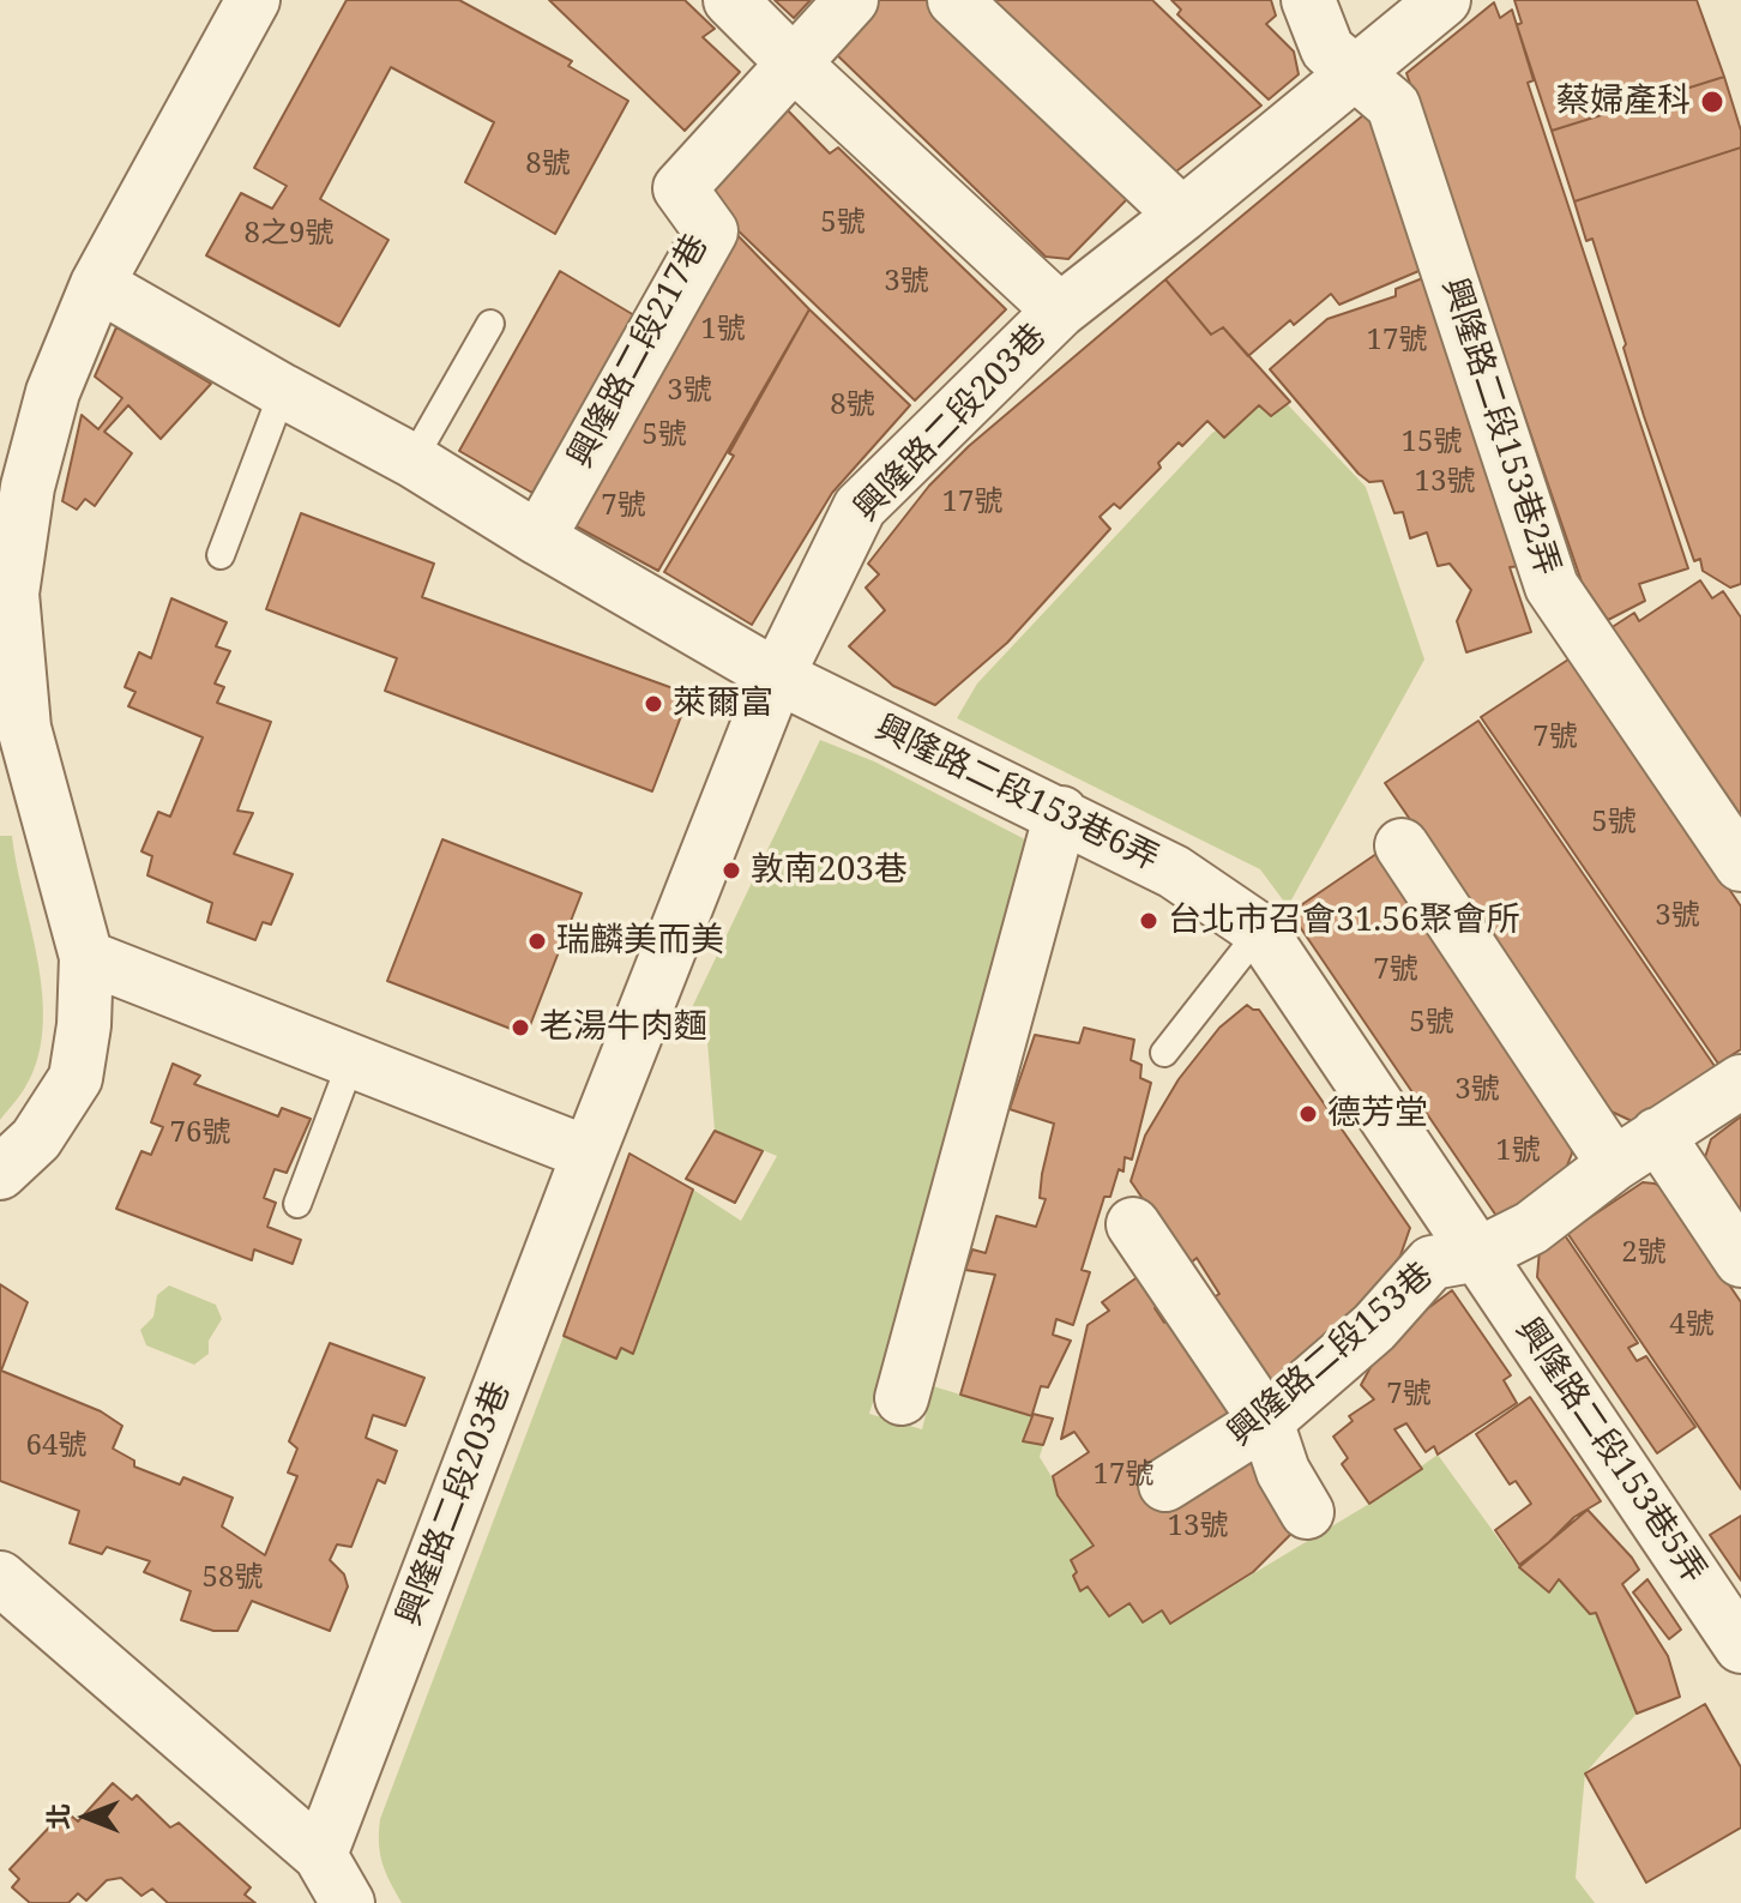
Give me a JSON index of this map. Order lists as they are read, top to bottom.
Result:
{
  "streets": {
    "street": [
      "興隆路二段217巷",
      "興隆路二段203巷",
      "興隆路二段153巷2弄",
      "興隆路二段153巷6弄",
      "興隆路二段153巷",
      "興隆路二段153巷5弄"
    ]
  },
  "crossings": [
    ["興隆路二段217巷", "興隆路二段153巷6弄"],
    ["興隆路二段203巷", "興隆路二段153巷2弄"],
    ["興隆路二段203巷", "興隆路二段153巷6弄"],
    ["興隆路二段153巷6弄", "興隆路二段153巷"],
    ["興隆路二段153巷6弄", "興隆路二段153巷5弄"],
    ["興隆路二段153巷", "興隆路二段153巷5弄"]
  ],
  "places": [
    "蔡婦產科",
    "萊爾富",
    "敦南203巷",
    "台北市召會31.56聚會所",
    "瑞麟美而美",
    "老湯牛肉麵",
    "德芳堂"
  ],
  "house_numbers": [
    "8號",
    "5號",
    "8之9號",
    "3號",
    "1號",
    "17號",
    "3號",
    "8號",
    "5號",
    "15號",
    "13號",
    "17號",
    "7號",
    "7號",
    "5號",
    "3號",
    "7號",
    "5號",
    "3號",
    "76號",
    "1號",
    "2號",
    "4號",
    "7號",
    "64號",
    "17號",
    "13號",
    "58號"
  ],
  "north": "left"
}
